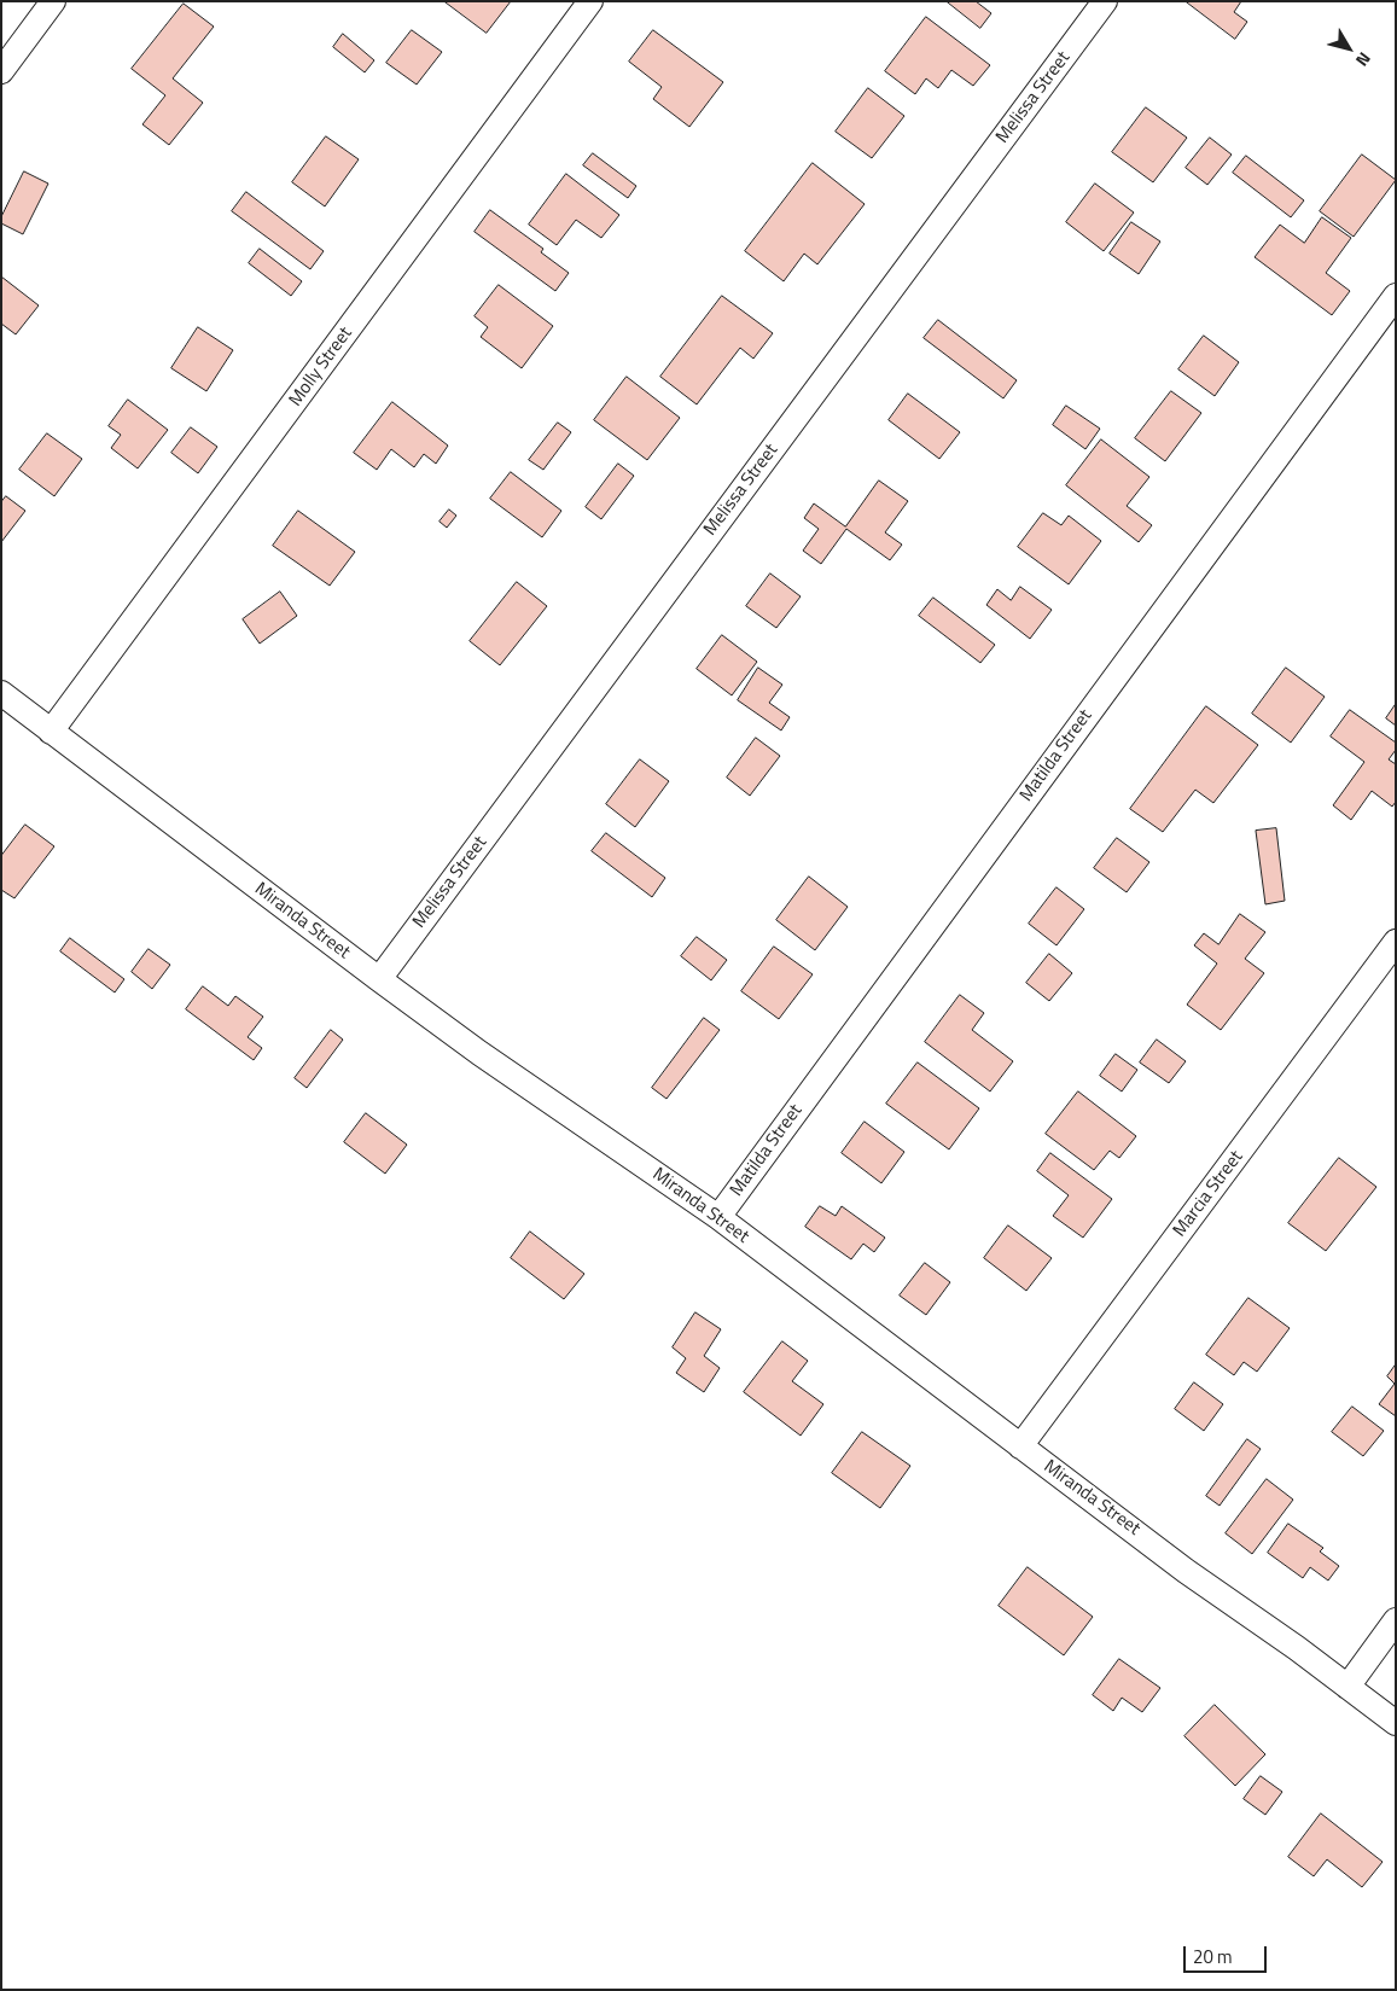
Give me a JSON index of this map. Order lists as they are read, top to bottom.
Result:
{
  "streets": {
    "street": [
      "Melissa Street",
      "Molly Street",
      "Matilda Street",
      "Miranda Street",
      "Marcia Street"
    ]
  },
  "crossings": [
    ["Melissa Street", "Miranda Street"],
    ["Molly Street", "Miranda Street"],
    ["Matilda Street", "Miranda Street"],
    ["Miranda Street", "Marcia Street"]
  ],
  "scale_bar": "20 m",
  "north": "bottom right"
}
